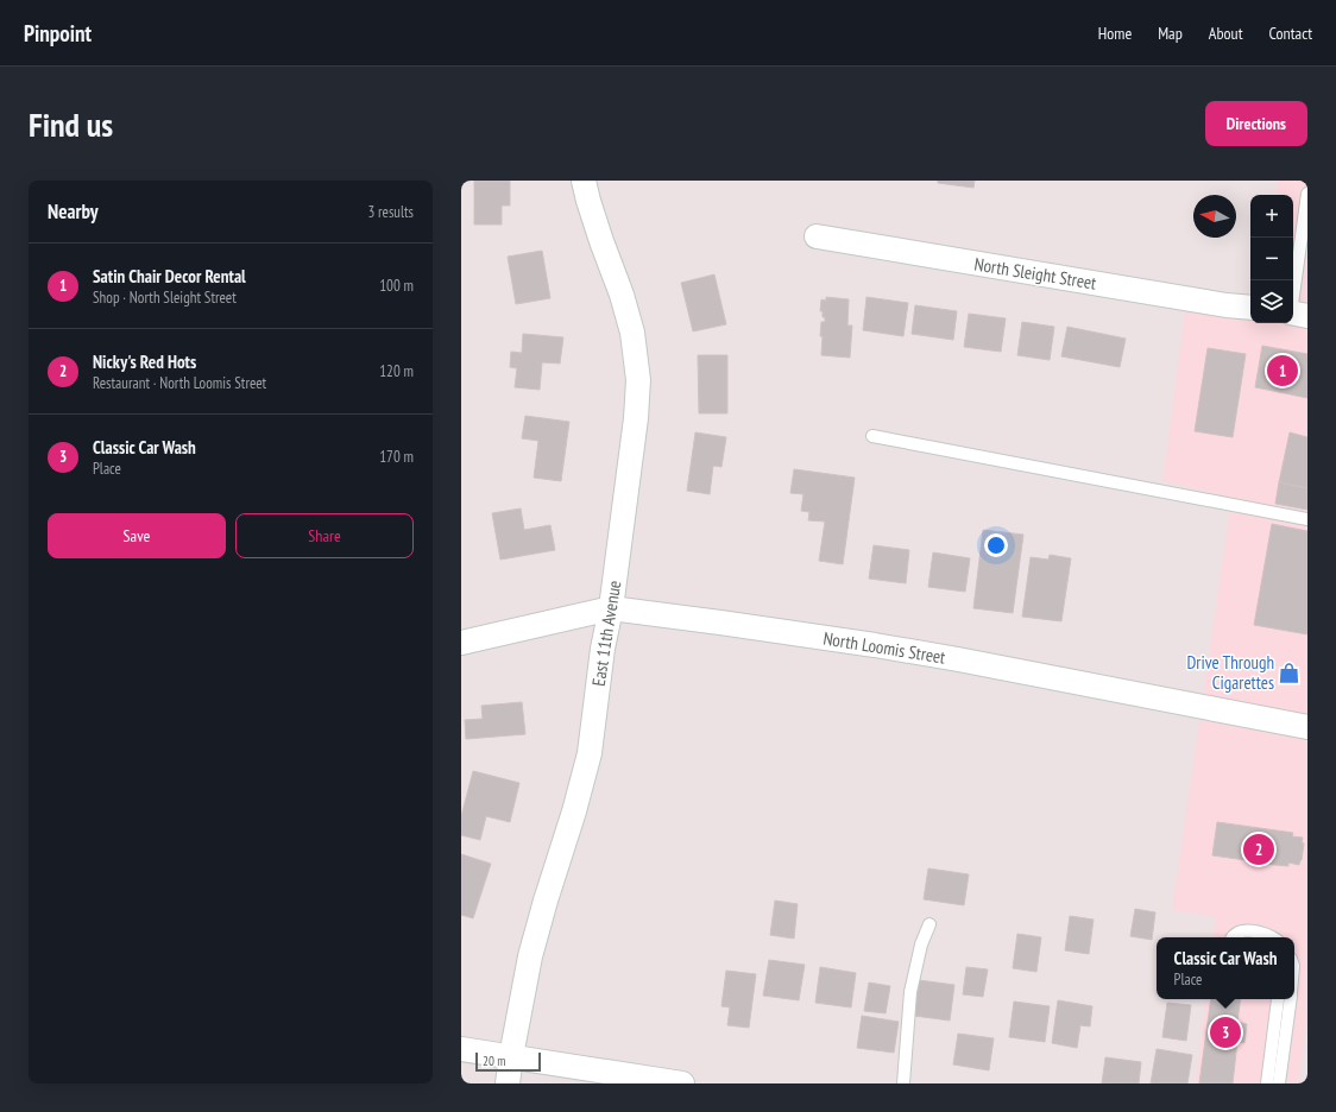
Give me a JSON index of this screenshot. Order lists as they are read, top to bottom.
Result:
{
  "streets": {
    "street": ["North Sleight Street", "East 11th Avenue", "North Loomis Street"]
  },
  "crossings": [
    ["East 11th Avenue", "North Loomis Street"]
  ],
  "places": {
    "shop": ["Drive Through Cigarettes"]
  },
  "scale_bar": "20 m",
  "north": "left",
  "page": {
    "header": "Pinpoint",
    "nav": [
      "Home",
      "Map",
      "About",
      "Contact"
    ],
    "buttons": [
      "Directions",
      ["Save", "Share"]
    ],
    "title": "Find us",
    "heading": ["Nearby", "3 results"],
    "map_buttons": ["+", "−"],
    "list": [
      {
        "mark": "1",
        "name": "Satin Chair Decor Rental",
        "note": "Shop · North Sleight Street",
        "value": "100 m"
      },
      {
        "mark": "2",
        "name": "Nicky's Red Hots",
        "note": "Restaurant · North Loomis Street",
        "value": "120 m"
      },
      {
        "mark": "3",
        "name": "Classic Car Wash",
        "note": "Place",
        "value": "170 m"
      }
    ],
    "pins": ["1", "2", "3"],
    "popup": ["Classic Car Wash", "Place"],
    "scale": "20 m"
  }
}
